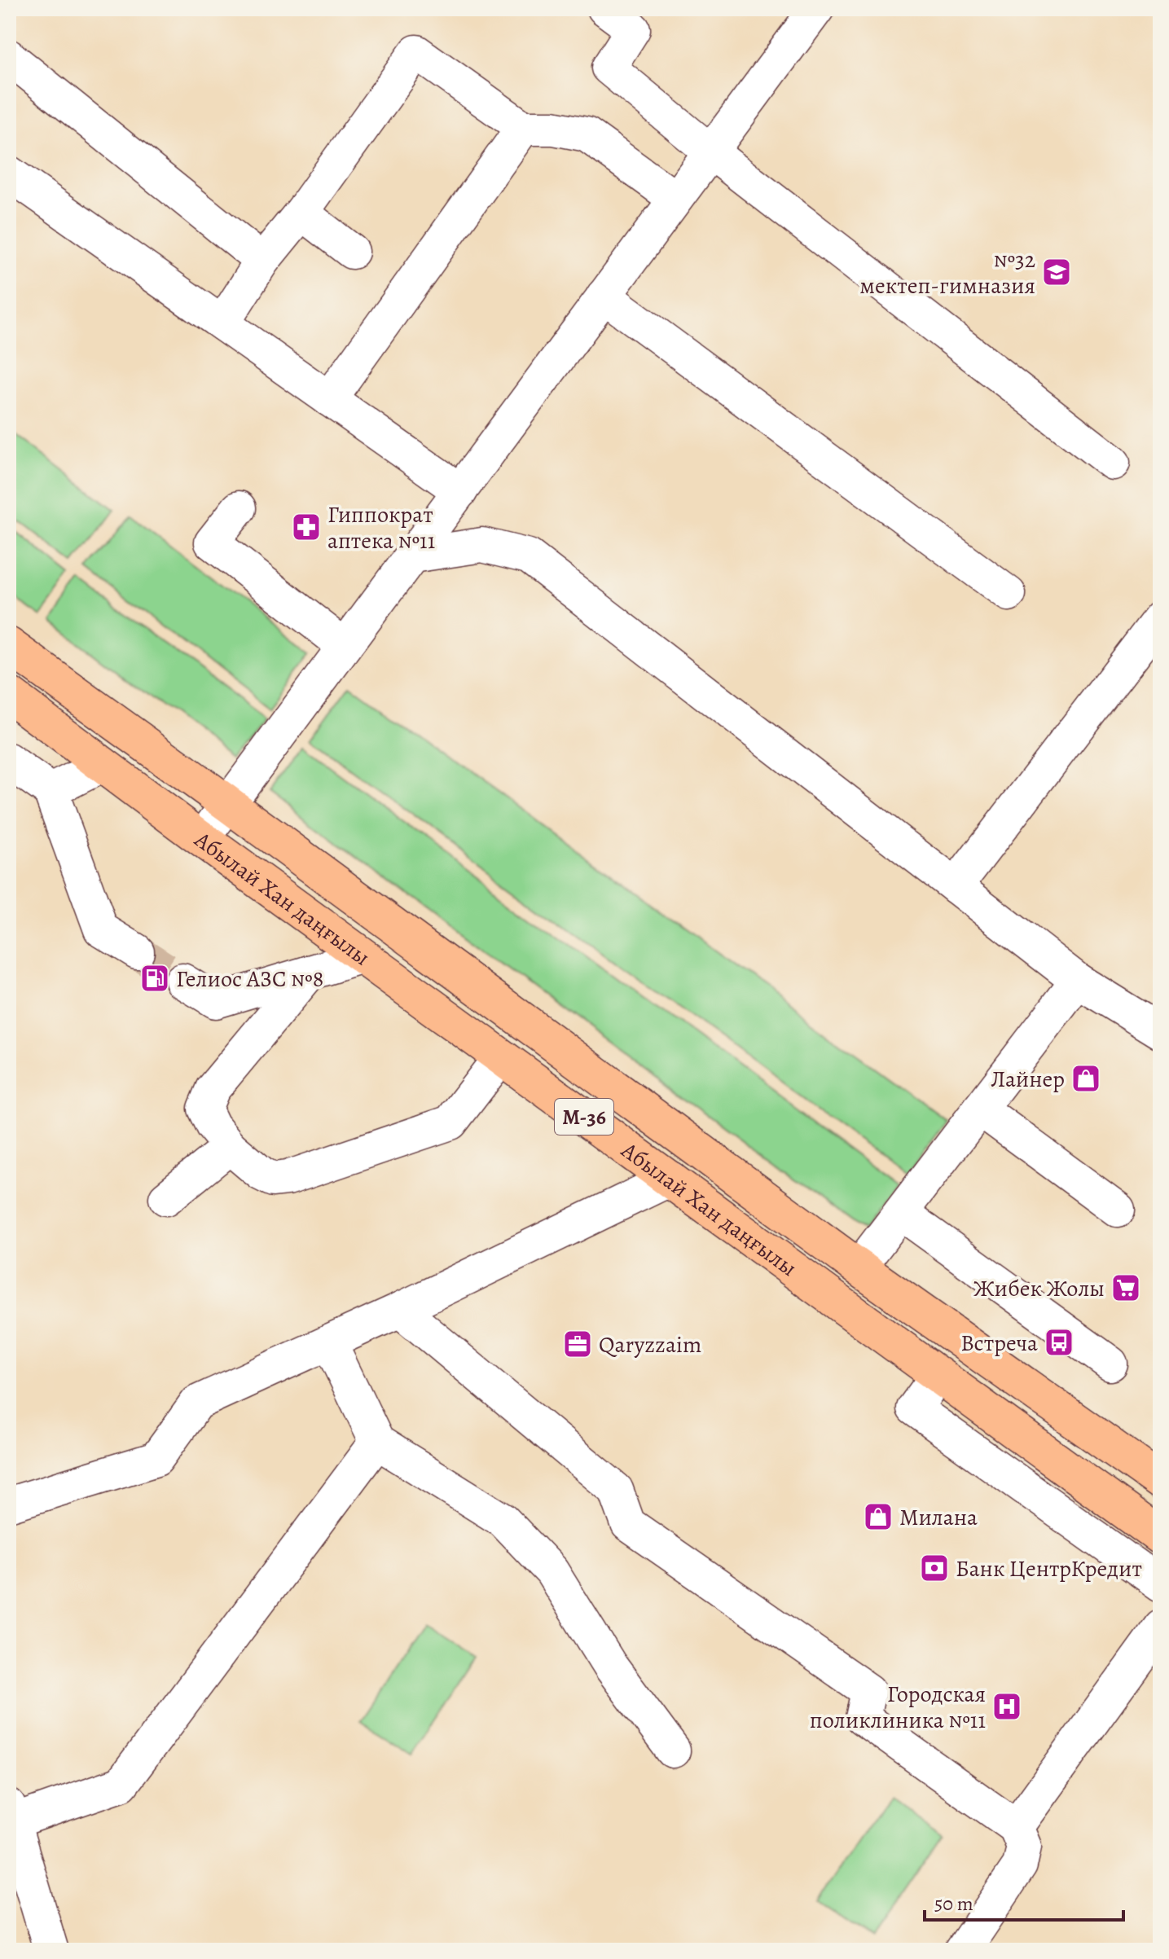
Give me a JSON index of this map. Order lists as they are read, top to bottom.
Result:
{
  "streets": {
    "main road": ["Абылай Хан даңғылы", "M-36"]
  },
  "places": {
    "school or university": ["№32 мектеп-гимназия"],
    "pharmacy": ["Гиппократ аптека №11"],
    "fuel station": ["Гелиос АЗС №8"],
    "shop": ["Лайнер", "Милана"],
    "supermarket": ["Жибек Жолы"],
    "bus stop": ["Встреча"],
    "office": ["Qaryzzaim"],
    "bank": ["Банк ЦентрКредит"],
    "hospital": ["Городская поликлиника №11"]
  },
  "scale_bar": "50 m"
}
